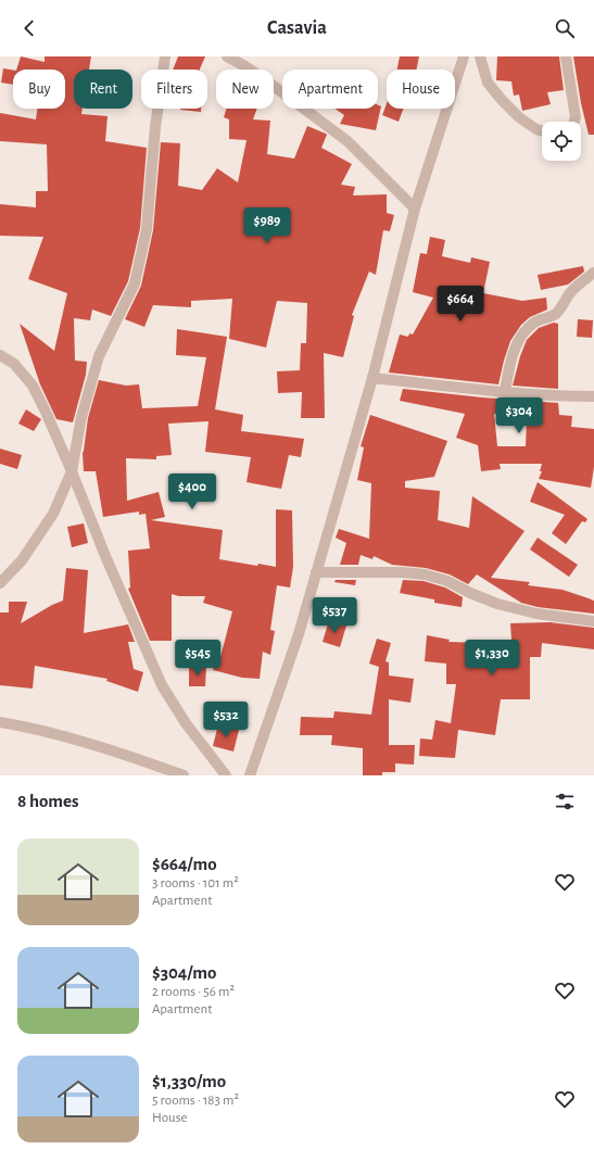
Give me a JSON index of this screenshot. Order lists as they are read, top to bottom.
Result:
{
  "page": {
    "header": "Casavia",
    "chip": [
      "Buy",
      "Rent",
      "Filters",
      "New",
      "Apartment",
      "House"
    ],
    "price": [
      "$989",
      "$664",
      "$304",
      "$400",
      "$537",
      "$545",
      "$1,330",
      "$532"
    ],
    "heading": "8 homes",
    "list": [
      {
        "name": "$664/mo",
        "note": "3 rooms · 101 m² · Apartment"
      },
      {
        "name": "$304/mo",
        "note": "2 rooms · 56 m² · Apartment"
      },
      {
        "name": "$1,330/mo",
        "note": "5 rooms · 183 m² · House"
      }
    ]
  }
}
